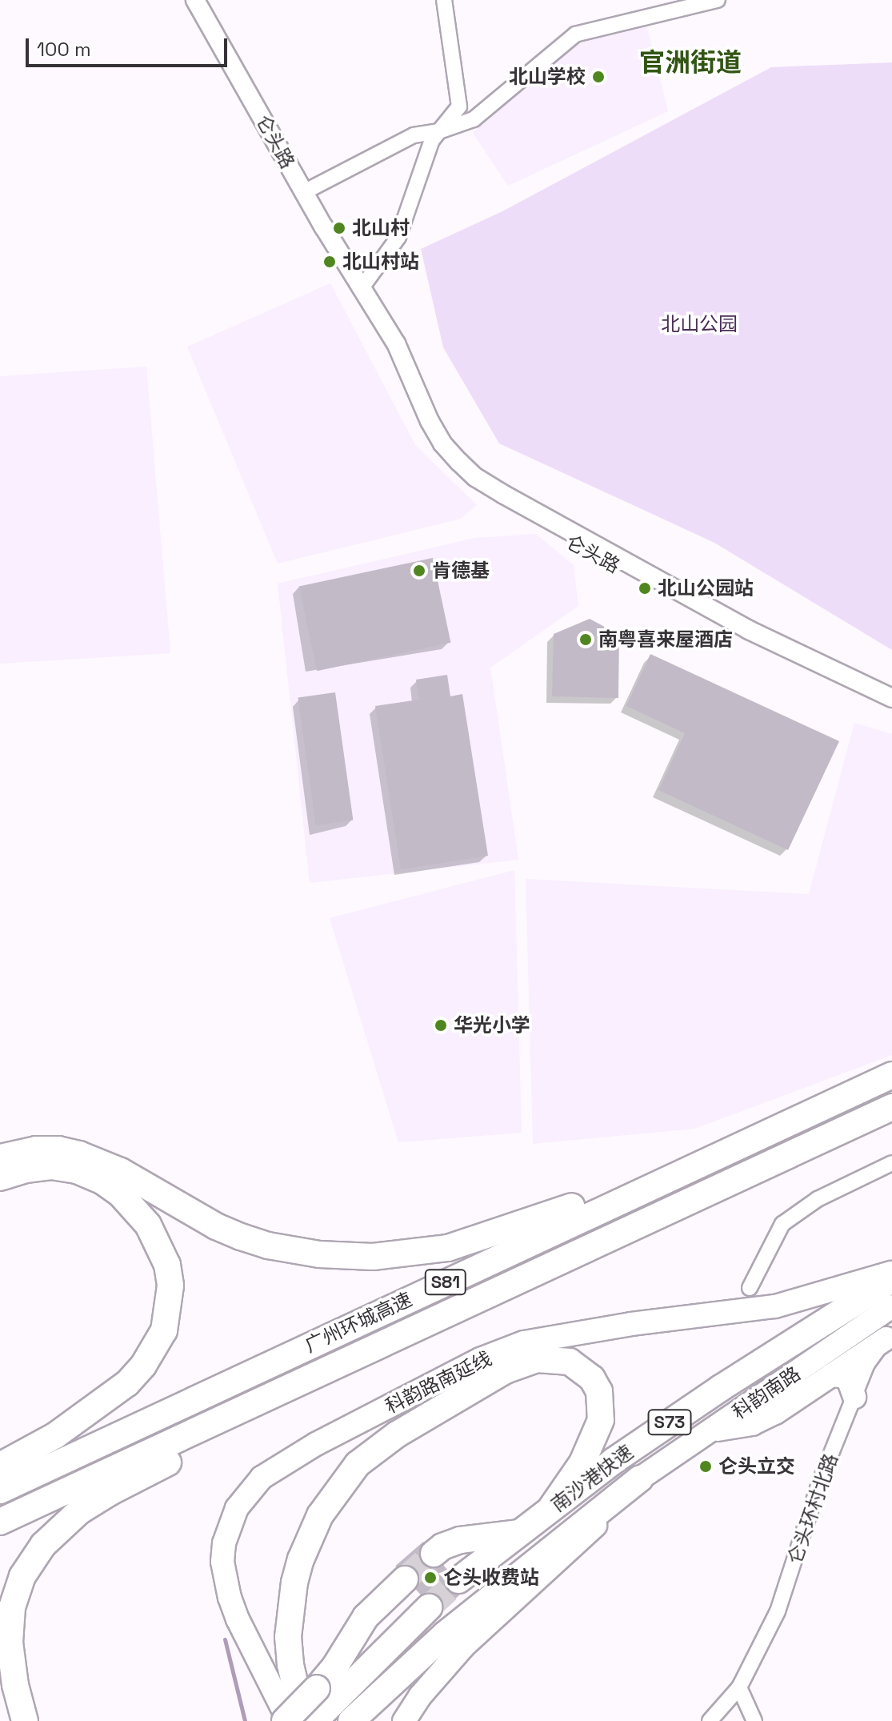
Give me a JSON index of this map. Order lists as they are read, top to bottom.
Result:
{
  "streets": {
    "highway": [
      "S81",
      "广州环城高速",
      "S73",
      "南沙港快速"
    ],
    "main road": ["科韵路南延线", "科韵南路"],
    "street": ["仑头路", "仑头环村北路"]
  },
  "crossings": [
    ["科韵南路", "南沙港快速"]
  ],
  "districts": ["官洲街道"],
  "parks": ["北山公园"],
  "places": [
    "北山学校",
    "北山村",
    "北山村站",
    "肯德基",
    "北山公园站",
    "南粤喜来屋酒店",
    "华光小学",
    "仑头立交",
    "仑头收费站"
  ],
  "scale_bar": "100 m"
}
